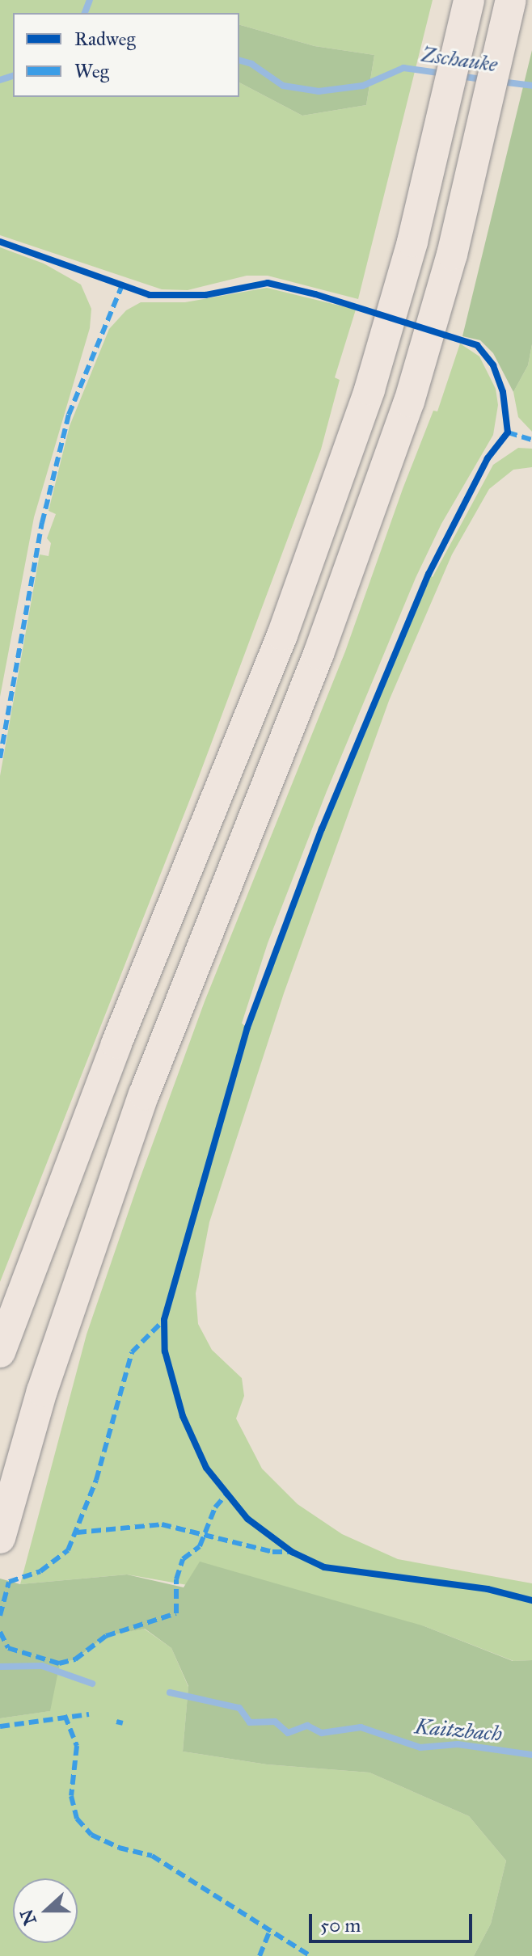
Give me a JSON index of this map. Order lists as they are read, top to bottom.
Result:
{
  "water": ["Zschauke", "Kaitzbach"],
  "legend": ["Radweg", "Weg"],
  "scale_bar": "50 m",
  "north": "left"
}
